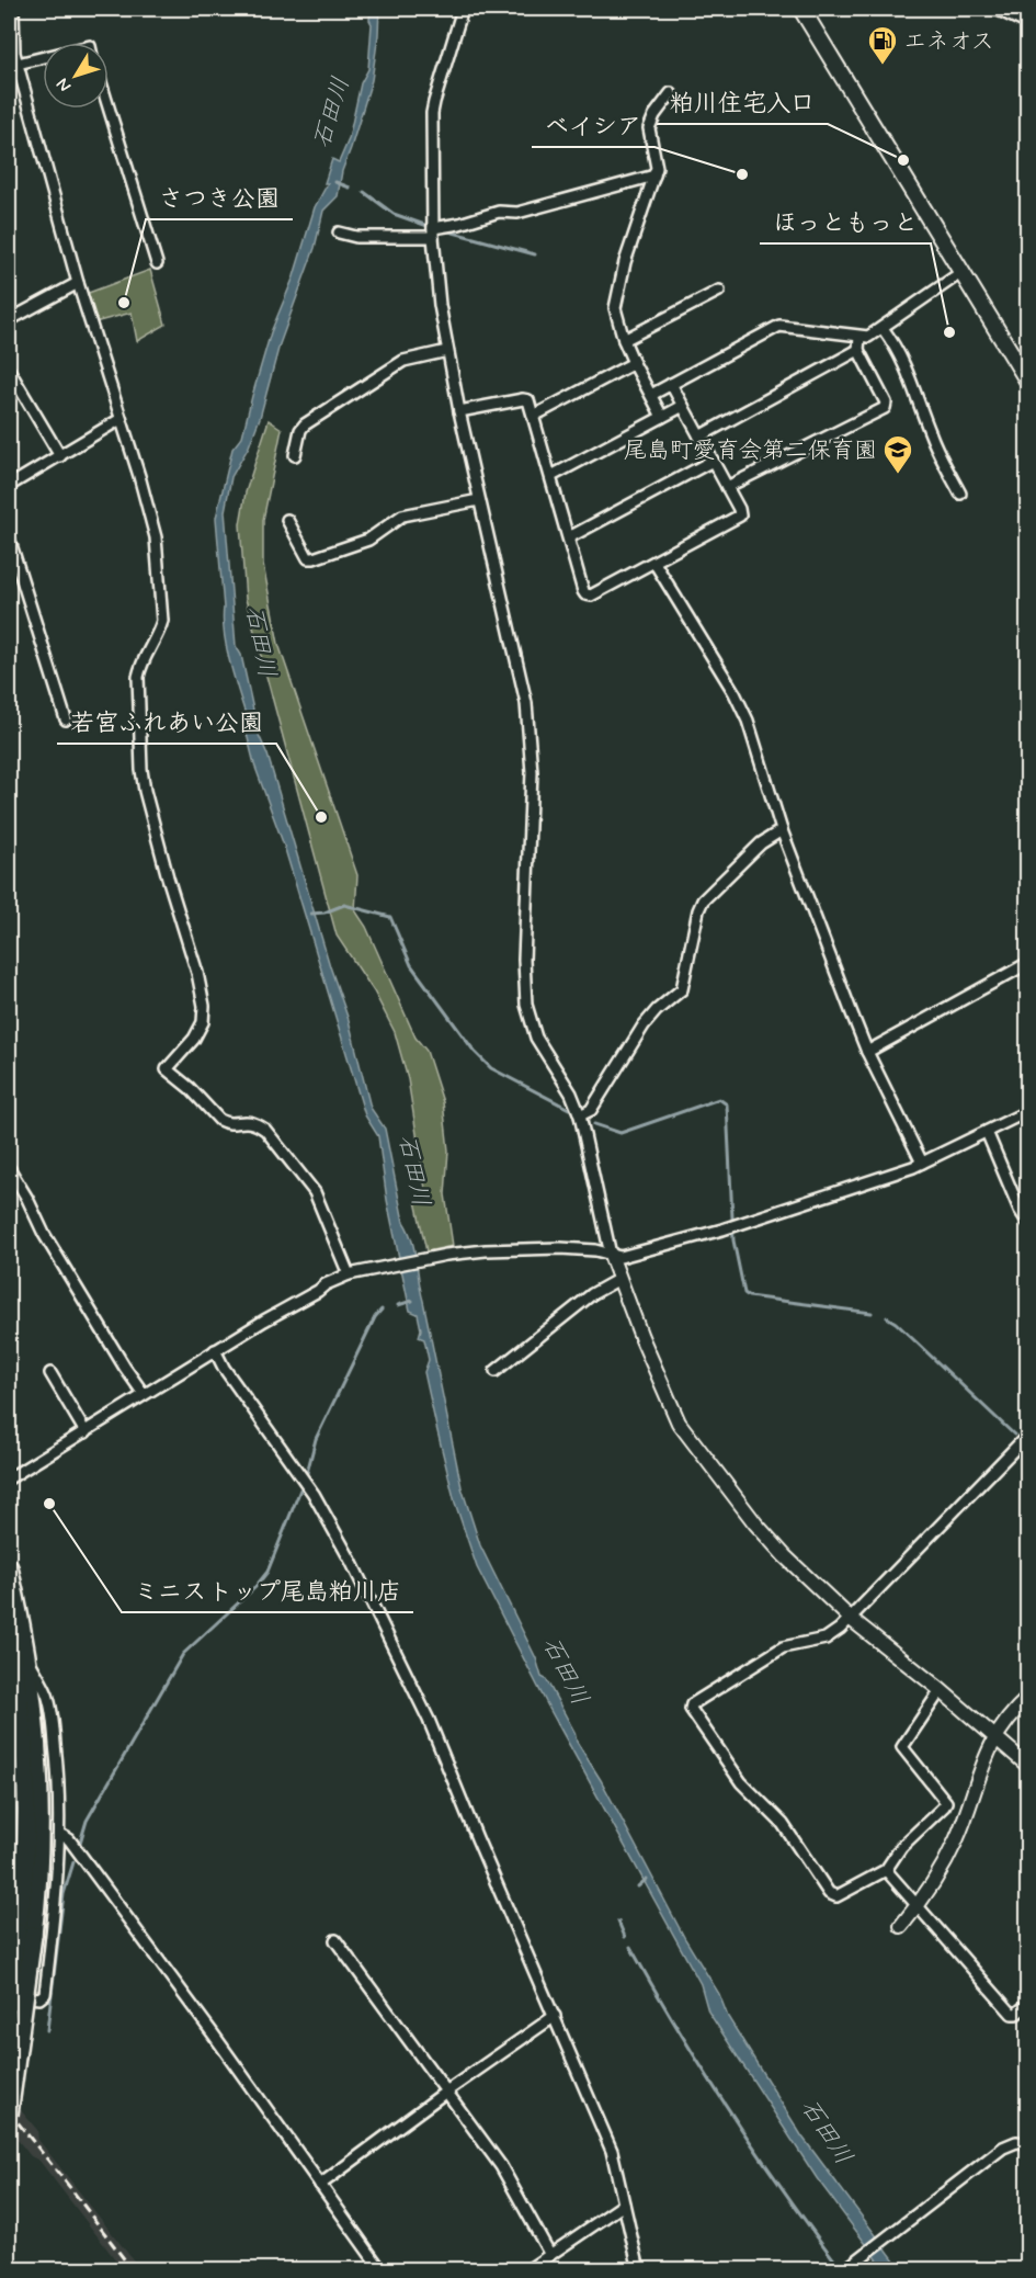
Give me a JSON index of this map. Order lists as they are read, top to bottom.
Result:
{
  "water": ["石田川"],
  "places": {
    "fuel station": ["エネオス"],
    "other": [
      "粕川住宅入口",
      "ベイシア",
      "さつき公園",
      "ほっともっと",
      "若宮ふれあい公園",
      "ミニストップ尾島粕川店"
    ],
    "school or university": ["尾島町愛育会第二保育園"]
  },
  "north": "bottom left"
}
